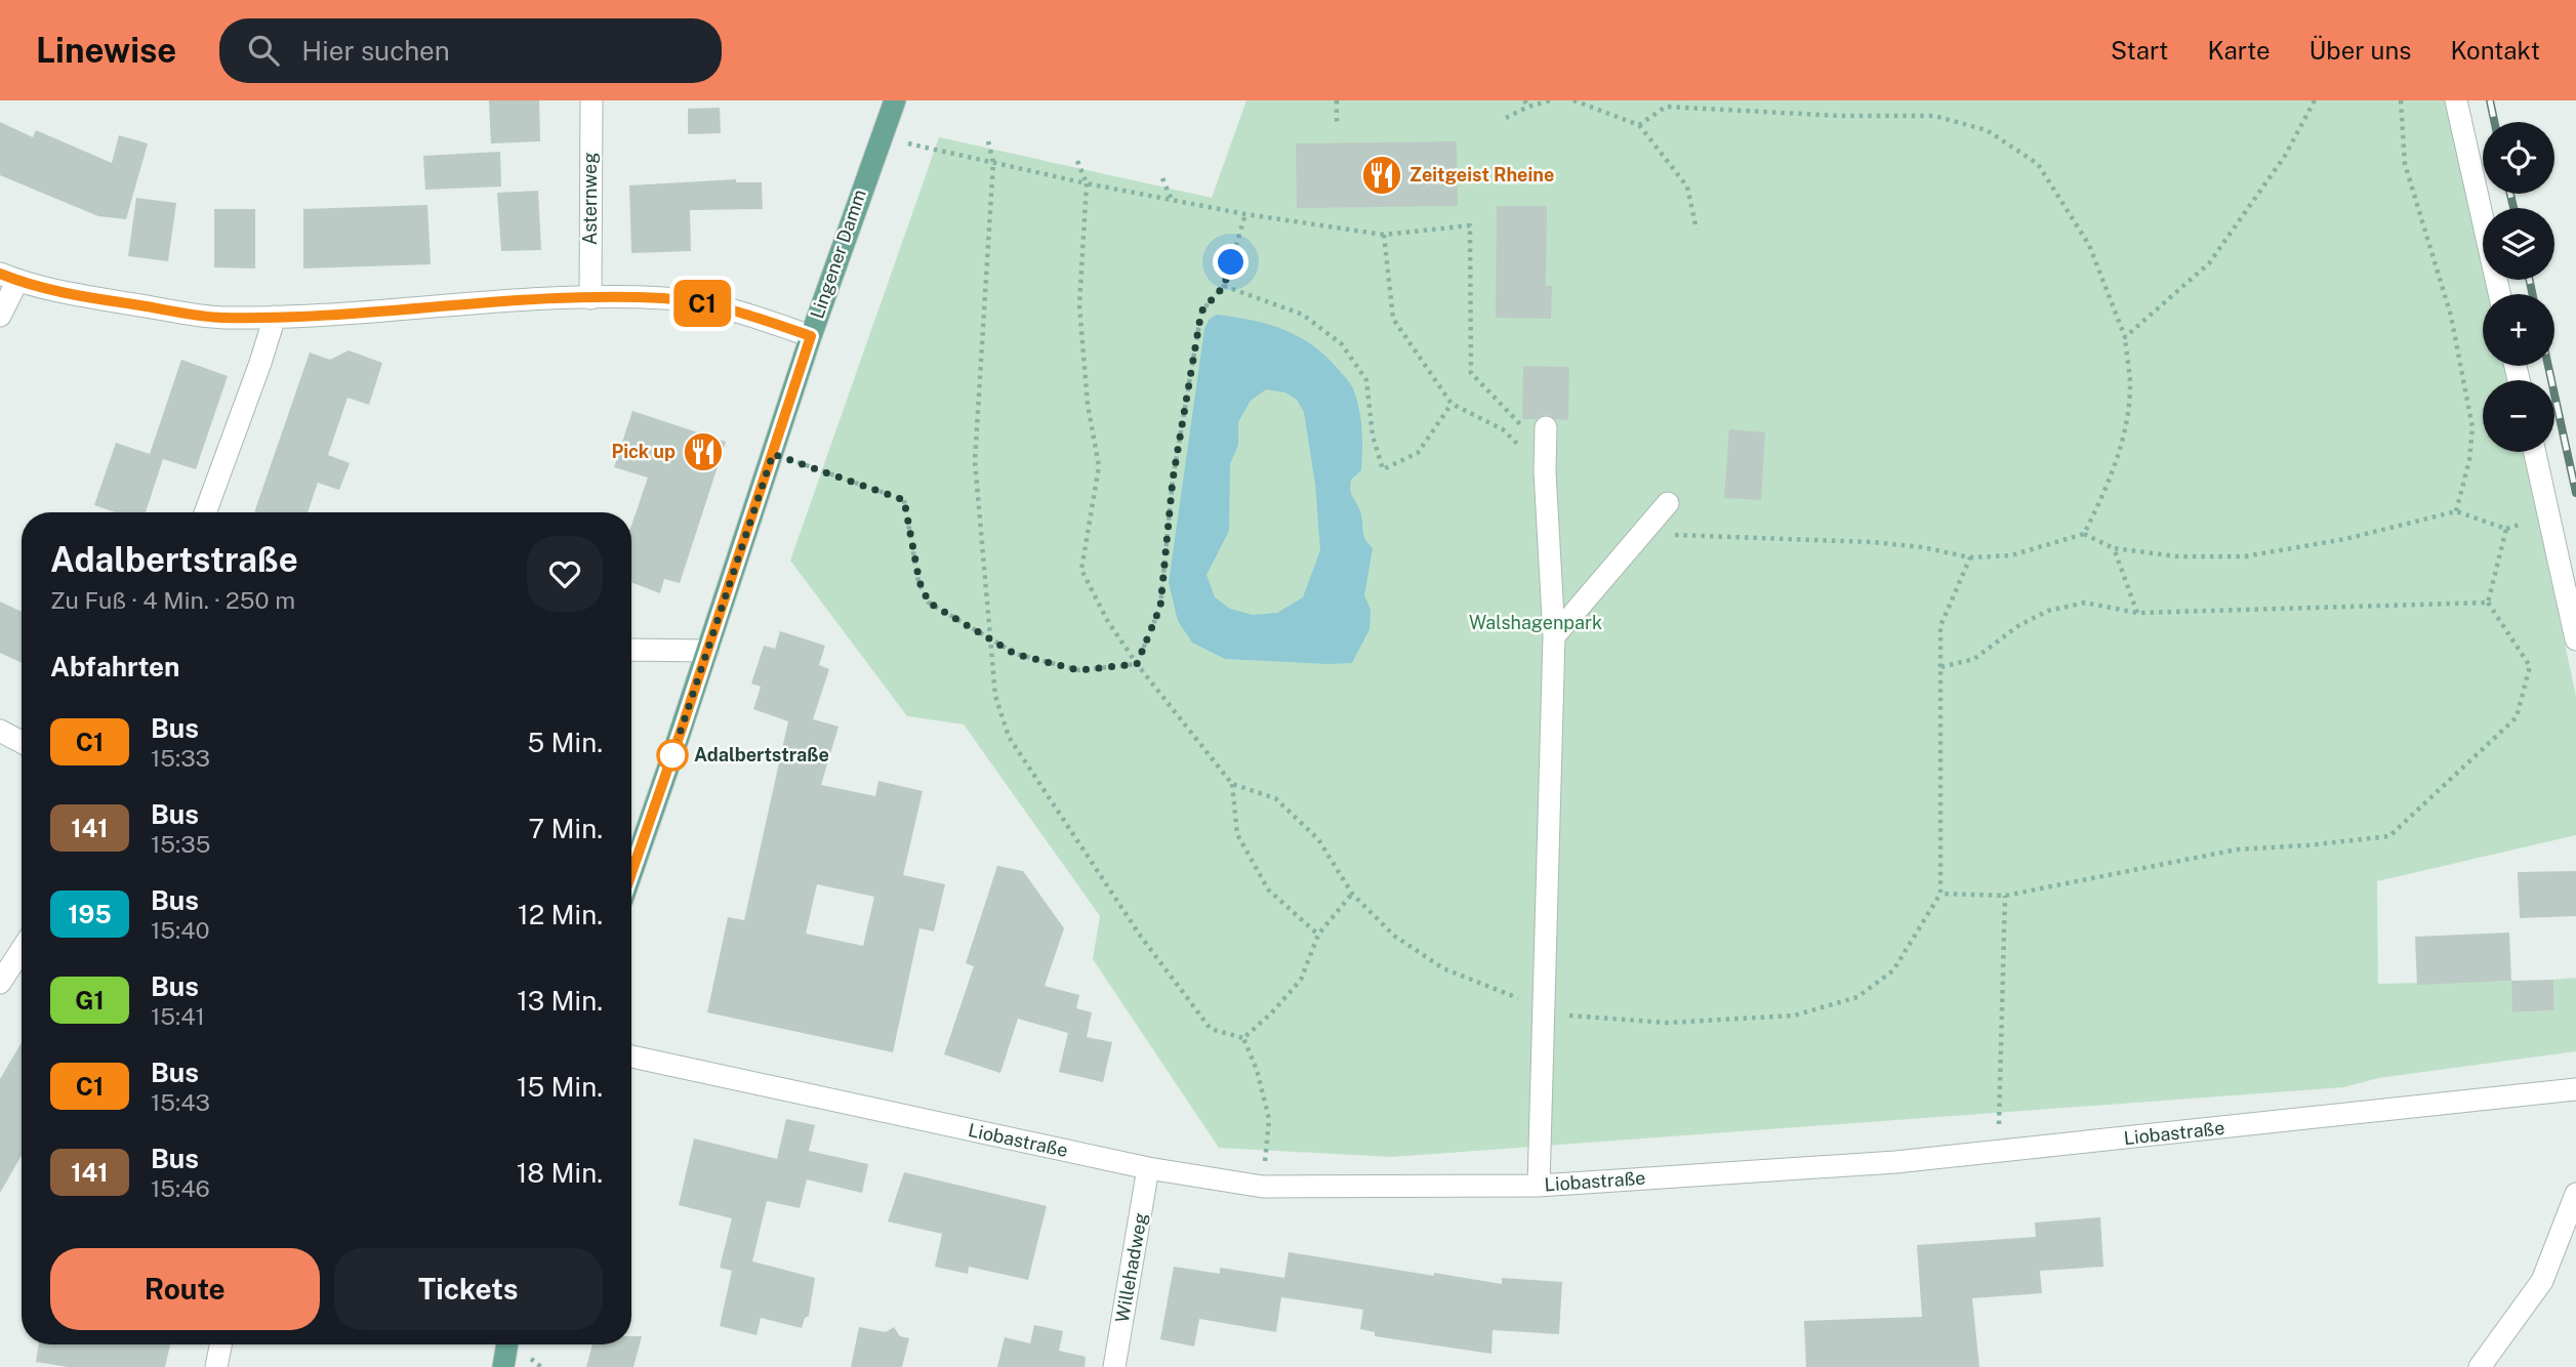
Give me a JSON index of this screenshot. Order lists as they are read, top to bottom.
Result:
{
  "streets": {
    "main road": ["Lingener Damm"],
    "street": ["Asternweg", "Liobastraße", "Willehadweg"]
  },
  "crossings": [
    ["Liobastraße", "Willehadweg"]
  ],
  "parks": ["Walshagenpark"],
  "places": {
    "restaurant": ["Zeitgeist Rheine", "Pick up"],
    "other": ["Adalbertstraße"]
  },
  "lines": ["bus line C1"],
  "page": {
    "header": "Linewise",
    "search": "Hier suchen",
    "nav": [
      "Start",
      "Karte",
      "Über uns",
      "Kontakt"
    ],
    "on_map": "C1",
    "map_buttons": ["+", "−"],
    "heading": [
      ["Adalbertstraße", "Zu Fuß · 4 Min. · 250 m"],
      "Abfahrten"
    ],
    "list": [
      {
        "mark": "C1",
        "name": "Bus",
        "note": "15:33",
        "value": "5 Min."
      },
      {
        "mark": "141",
        "name": "Bus",
        "note": "15:35",
        "value": "7 Min."
      },
      {
        "mark": "195",
        "name": "Bus",
        "note": "15:40",
        "value": "12 Min."
      },
      {
        "mark": "G1",
        "name": "Bus",
        "note": "15:41",
        "value": "13 Min."
      },
      {
        "mark": "C1",
        "name": "Bus",
        "note": "15:43",
        "value": "15 Min."
      },
      {
        "mark": "141",
        "name": "Bus",
        "note": "15:46",
        "value": "18 Min."
      }
    ],
    "buttons": ["Route", "Tickets"]
  }
}
